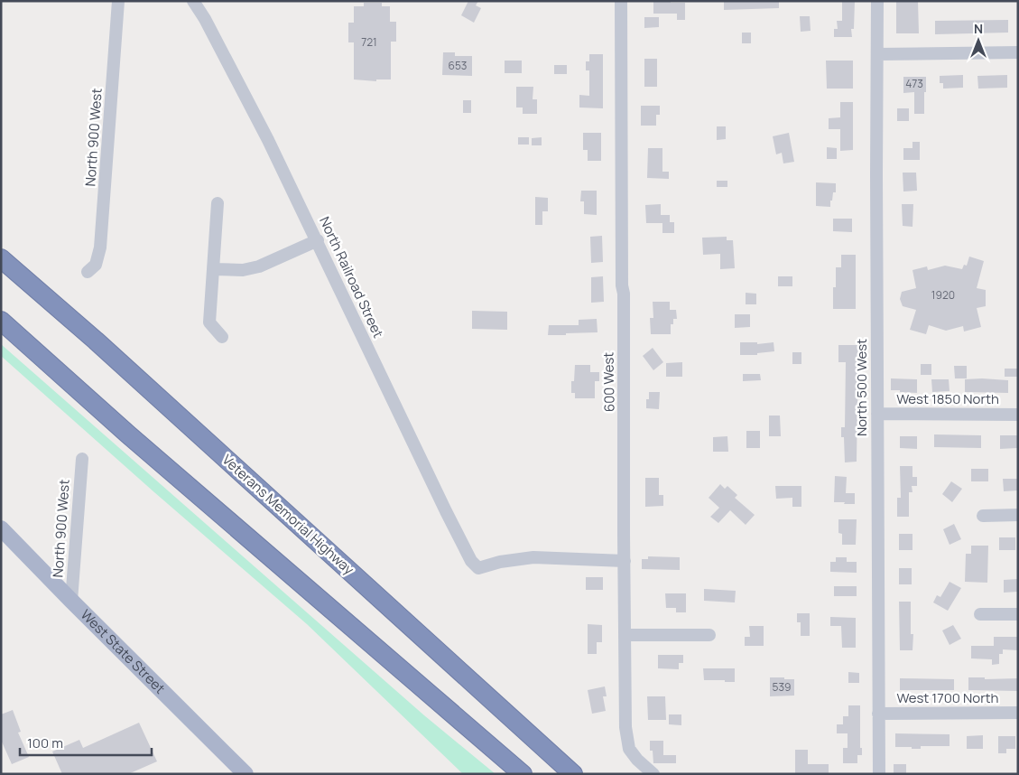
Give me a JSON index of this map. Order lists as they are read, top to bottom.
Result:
{
  "streets": {
    "highway": ["Veterans Memorial Highway"],
    "main road": ["West State Street"],
    "street": [
      "North 900 West",
      "North Railroad Street",
      "600 West",
      "North 500 West",
      "West 1850 North",
      "West 1700 North"
    ]
  },
  "crossings": [
    ["North 900 West", "West State Street"],
    ["North Railroad Street", "600 West"],
    ["North 500 West", "West 1850 North"],
    ["North 500 West", "West 1700 North"]
  ],
  "house_numbers": [
    "721",
    "653",
    "473",
    "1920",
    "539"
  ],
  "scale_bar": "100 m",
  "north": "top"
}
